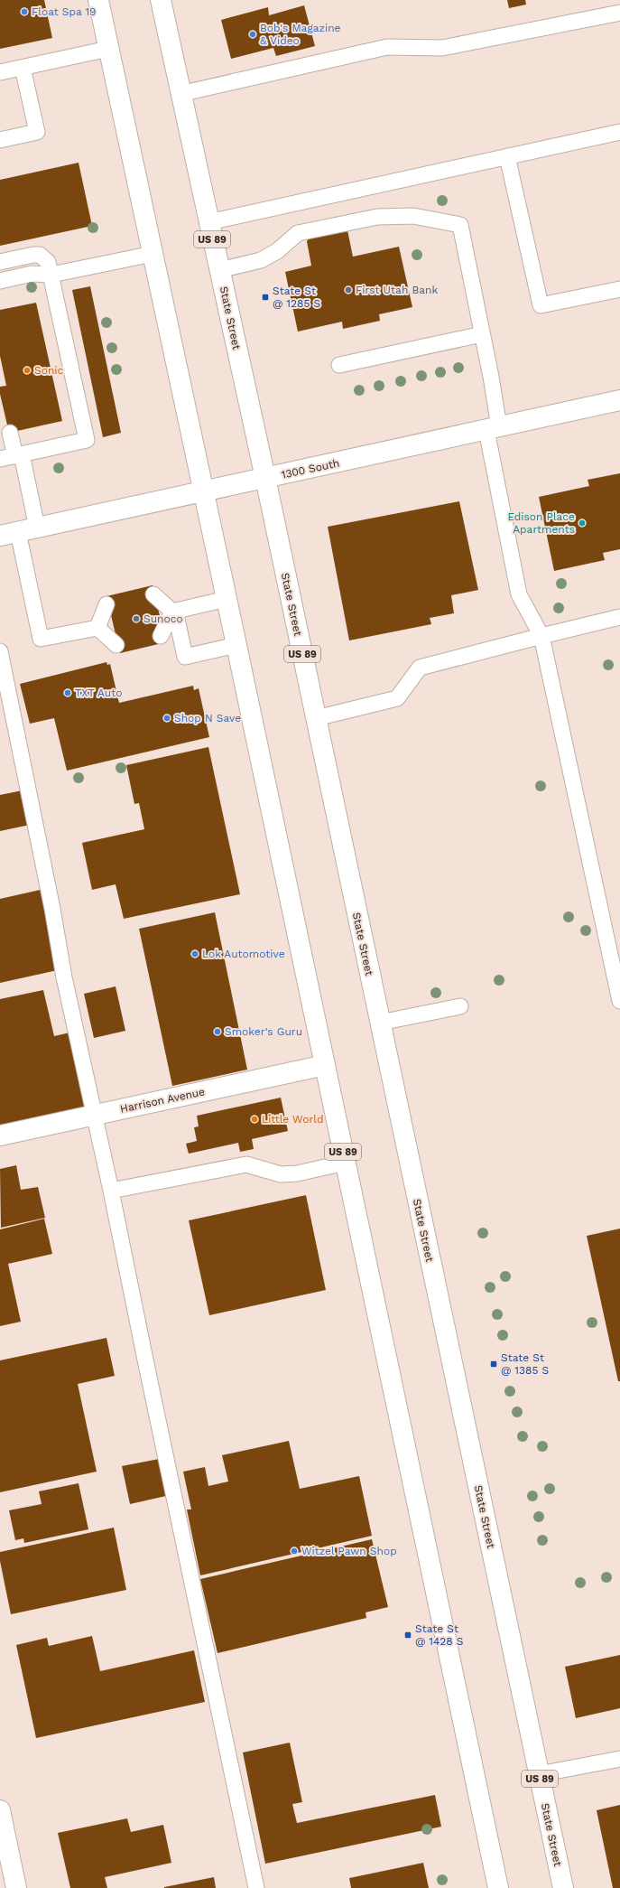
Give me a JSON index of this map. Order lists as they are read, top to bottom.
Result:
{
  "streets": {
    "main road": [
      "US 89",
      "State Street",
      "1300 South",
      "Harrison Avenue"
    ]
  },
  "crossings": [
    ["US 89", "1300 South"],
    ["US 89", "Harrison Avenue"],
    ["State Street", "1300 South"]
  ],
  "places": {
    "other": [
      "Float Spa 19",
      "Bob's Magazine & Video",
      "First Utah Bank",
      "Sonic",
      "Edison Place Apartments",
      "Sunoco",
      "TXT Auto",
      "Shop N Save",
      "Lok Automotive",
      "Smoker's Guru",
      "Little World",
      "Witzel Pawn Shop"
    ],
    "transit": ["State St @ 1285 S", "State St @ 1385 S", "State St @ 1428 S"]
  }
}
